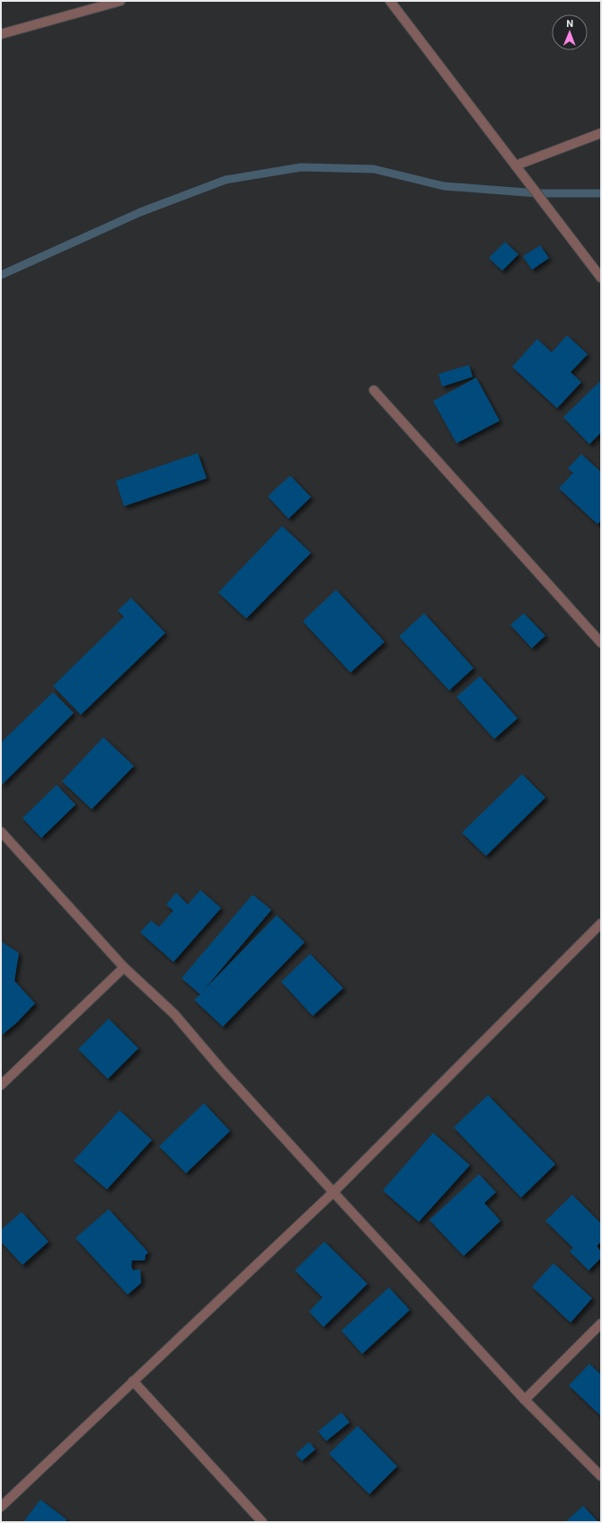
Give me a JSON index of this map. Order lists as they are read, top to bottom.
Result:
{
  "north": "top"
}
